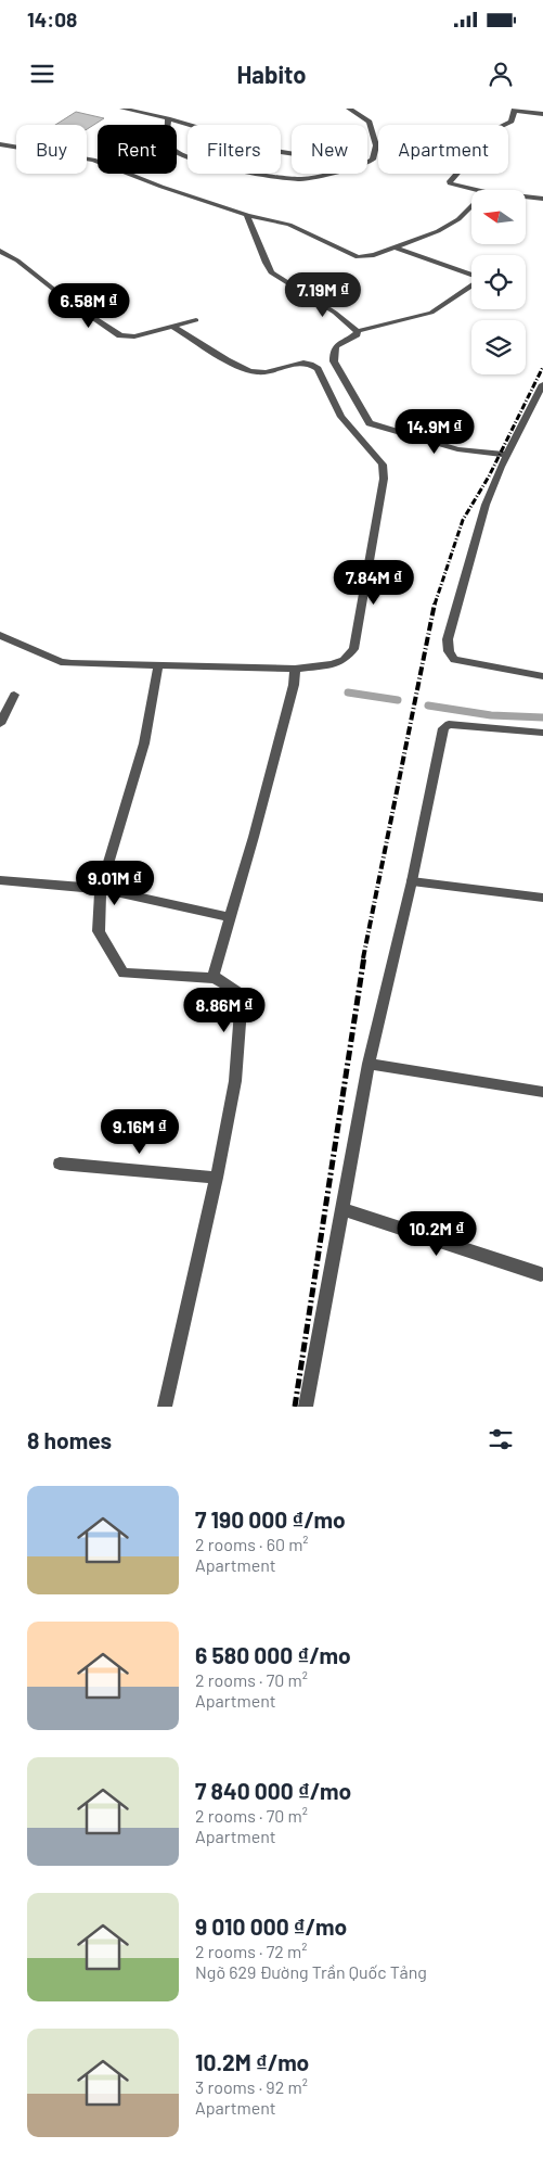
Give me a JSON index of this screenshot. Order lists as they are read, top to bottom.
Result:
{
  "north": "left",
  "page": {
    "status": "14:08",
    "header": "Habito",
    "chip": [
      "Buy",
      "Rent",
      "Filters",
      "New",
      "Apartment"
    ],
    "price": [
      "7.19M ₫",
      "6.58M ₫",
      "14.9M ₫",
      "7.84M ₫",
      "9.01M ₫",
      "8.86M ₫",
      "9.16M ₫",
      "10.2M ₫"
    ],
    "heading": "8 homes",
    "list": [
      {
        "name": "7 190 000 ₫/mo",
        "note": "2 rooms · 60 m² · Apartment"
      },
      {
        "name": "6 580 000 ₫/mo",
        "note": "2 rooms · 70 m² · Apartment"
      },
      {
        "name": "7 840 000 ₫/mo",
        "note": "2 rooms · 70 m² · Apartment"
      },
      {
        "name": "9 010 000 ₫/mo",
        "note": "2 rooms · 72 m² · Ngõ 629 Đường Trần Quốc Tảng"
      },
      {
        "name": "10.2M ₫/mo",
        "note": "3 rooms · 92 m² · Apartment"
      }
    ]
  }
}
